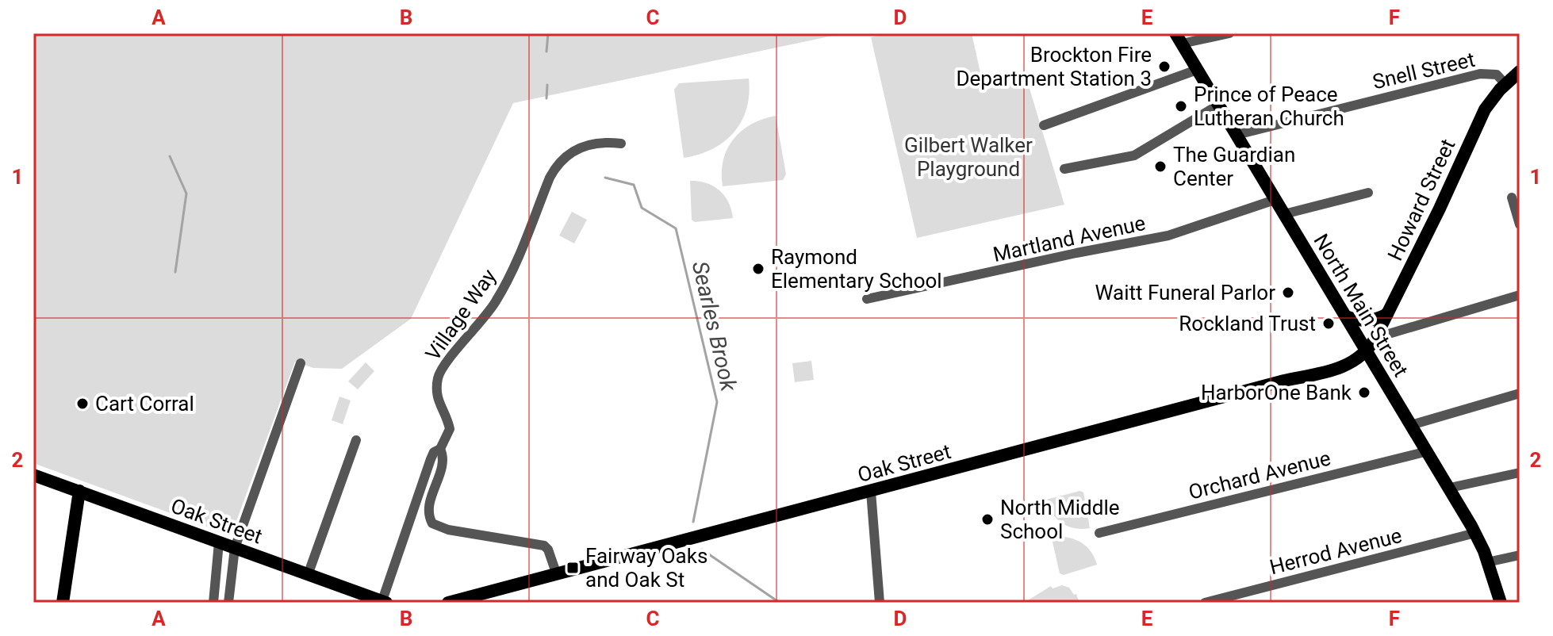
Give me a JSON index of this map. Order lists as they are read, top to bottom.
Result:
{
  "streets": {
    "main road": ["Howard Street", "North Main Street", "Oak Street"],
    "street": [
      "Snell Street",
      "Martland Avenue",
      "Village Way",
      "Orchard Avenue",
      "Herrod Avenue"
    ]
  },
  "crossings": [
    ["Snell Street", "Howard Street"],
    ["Snell Street", "North Main Street"],
    ["Howard Street", "North Main Street"],
    ["Howard Street", "Oak Street"],
    ["Martland Avenue", "North Main Street"],
    ["North Main Street", "Oak Street"],
    ["North Main Street", "Orchard Avenue"],
    ["North Main Street", "Herrod Avenue"],
    ["Village Way", "Oak Street"]
  ],
  "water": ["Searles Brook"],
  "parks": ["Gilbert Walker Playground"],
  "places": {
    "other": [
      "Brockton Fire Department Station 3",
      "Prince of Peace Lutheran Church",
      "The Guardian Center",
      "Raymond Elementary School",
      "Waitt Funeral Parlor",
      "Rockland Trust",
      "HarborOne Bank",
      "Cart Corral",
      "North Middle School"
    ],
    "transit": ["Fairway Oaks and Oak St"]
  },
  "grid": {
    "columns": [
      "A",
      "B",
      "C",
      "D",
      "E",
      "F"
    ],
    "rows": ["1", "2"]
  }
}
